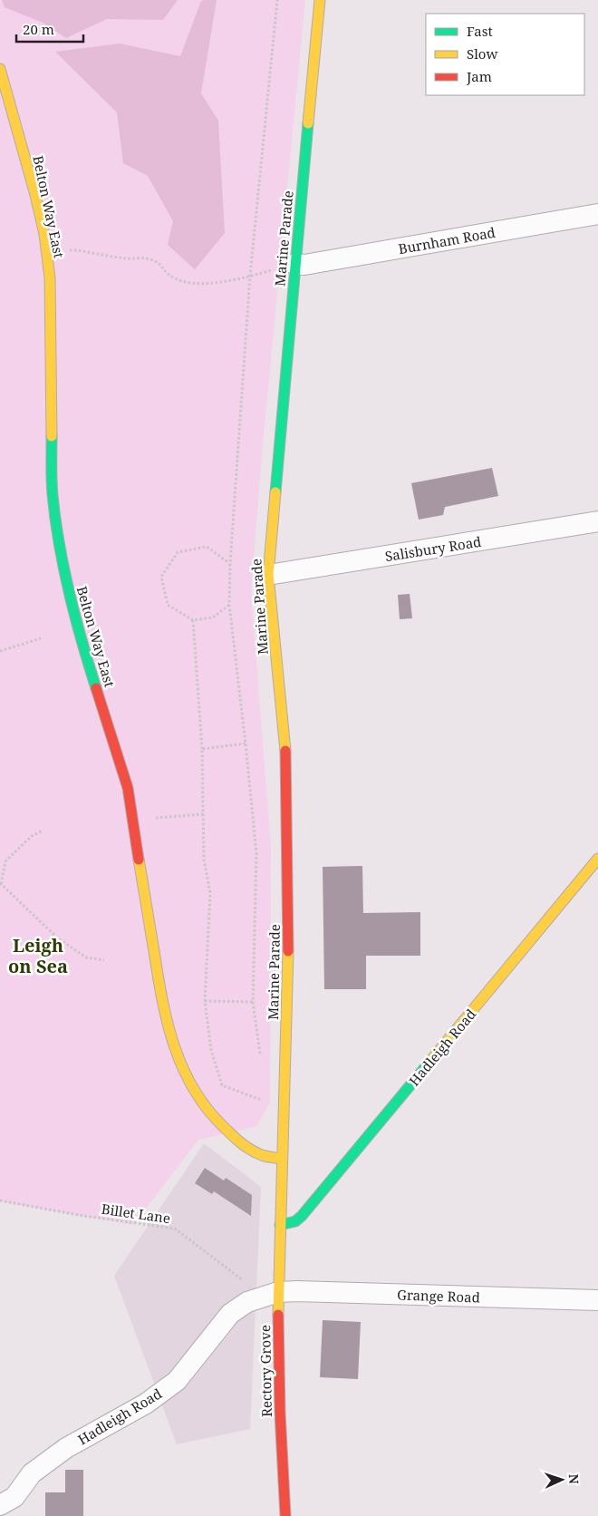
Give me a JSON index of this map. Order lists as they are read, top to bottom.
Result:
{
  "streets": {
    "street": [
      "Belton Way East",
      "Marine Parade",
      "Burnham Road",
      "Salisbury Road",
      "Hadleigh Road",
      "Grange Road",
      "Rectory Grove"
    ],
    "path": ["Billet Lane"]
  },
  "crossings": [
    ["Belton Way East", "Marine Parade"],
    ["Marine Parade", "Burnham Road"],
    ["Marine Parade", "Salisbury Road"],
    ["Marine Parade", "Hadleigh Road"],
    ["Marine Parade", "Rectory Grove"],
    ["Hadleigh Road", "Billet Lane"],
    ["Hadleigh Road", "Grange Road"],
    ["Hadleigh Road", "Rectory Grove"],
    ["Billet Lane", "Grange Road"],
    ["Billet Lane", "Rectory Grove"],
    ["Grange Road", "Rectory Grove"]
  ],
  "districts": ["Leigh on Sea"],
  "legend": ["Fast", "Slow", "Jam"],
  "scale_bar": "20 m",
  "north": "right"
}
